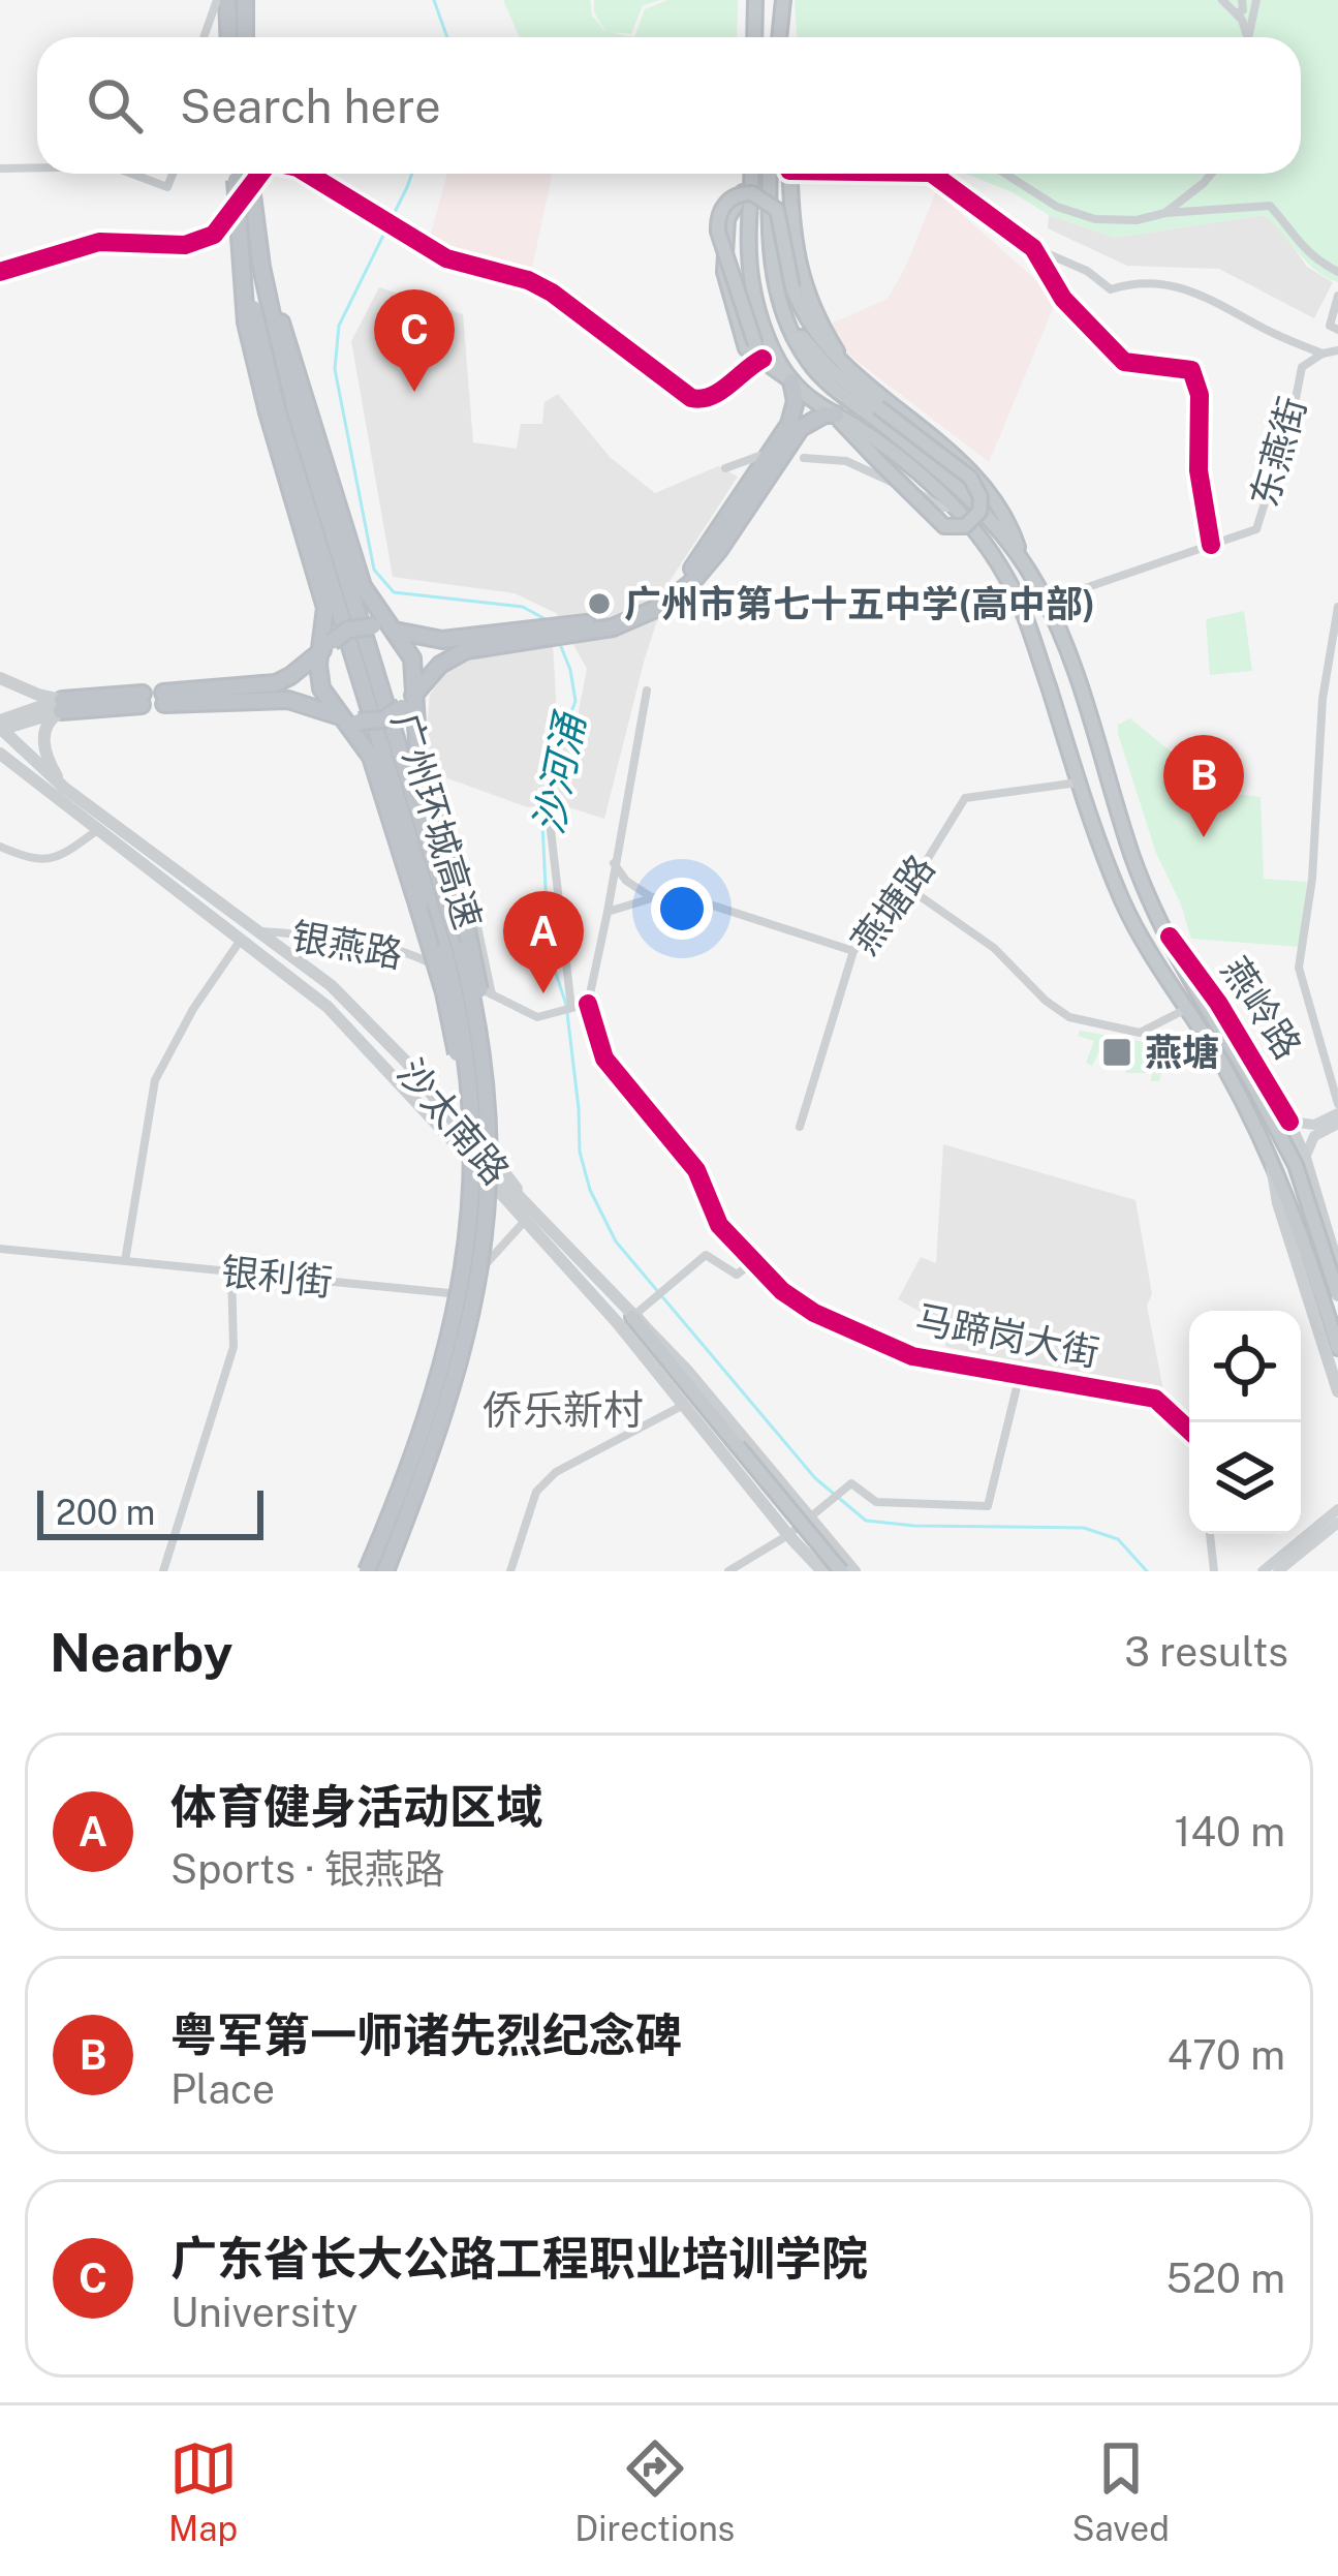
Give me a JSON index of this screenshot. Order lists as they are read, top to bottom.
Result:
{
  "streets": {
    "highway": ["广州环城高速", "燕岭路"],
    "main road": ["沙太南路"],
    "street": [
      "东燕街",
      "燕塘路",
      "银燕路",
      "银利街",
      "马蹄岗大街"
    ]
  },
  "crossings": [
    ["燕塘路", "燕岭路"],
    ["银燕路", "沙太南路"],
    ["银燕路", "马蹄岗大街"],
    ["沙太南路", "银利街"]
  ],
  "districts": ["侨乐新村"],
  "water": ["沙河涌"],
  "places": {
    "other": ["广州市第七十五中学(高中部)"],
    "transit": ["燕塘"]
  },
  "scale_bar": "200 m",
  "page": {
    "search": "Search here",
    "pins": ["C", "B", "A"],
    "scale": "200 m",
    "heading": ["Nearby", "3 results"],
    "list": [
      {
        "mark": "A",
        "name": "体育健身活动区域",
        "note": "Sports · 银燕路",
        "value": "140 m"
      },
      {
        "mark": "B",
        "name": "粤军第一师诸先烈纪念碑",
        "note": "Place",
        "value": "470 m"
      },
      {
        "mark": "C",
        "name": "广东省长大公路工程职业培训学院",
        "note": "University",
        "value": "520 m"
      }
    ],
    "nav": ["Map", "Directions", "Saved"]
  }
}
